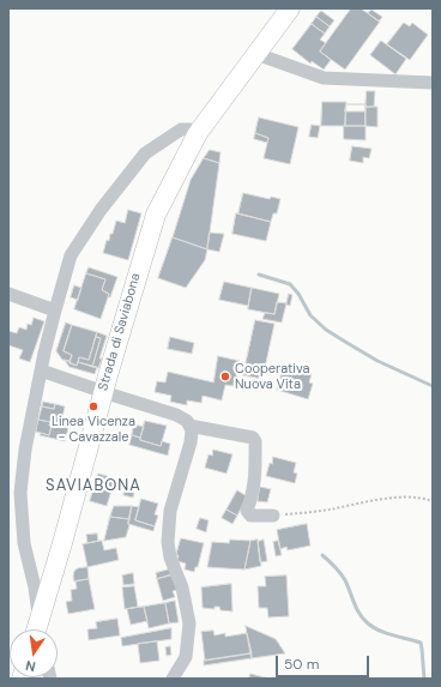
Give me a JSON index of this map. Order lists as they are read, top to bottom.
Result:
{
  "streets": {
    "street": ["Strada di Saviabona"]
  },
  "districts": ["SAVIABONA"],
  "places": ["Cooperativa Nuova Vita", "Linea Vicenza - Cavazzale"],
  "scale_bar": "50 m",
  "north": "bottom"
}
